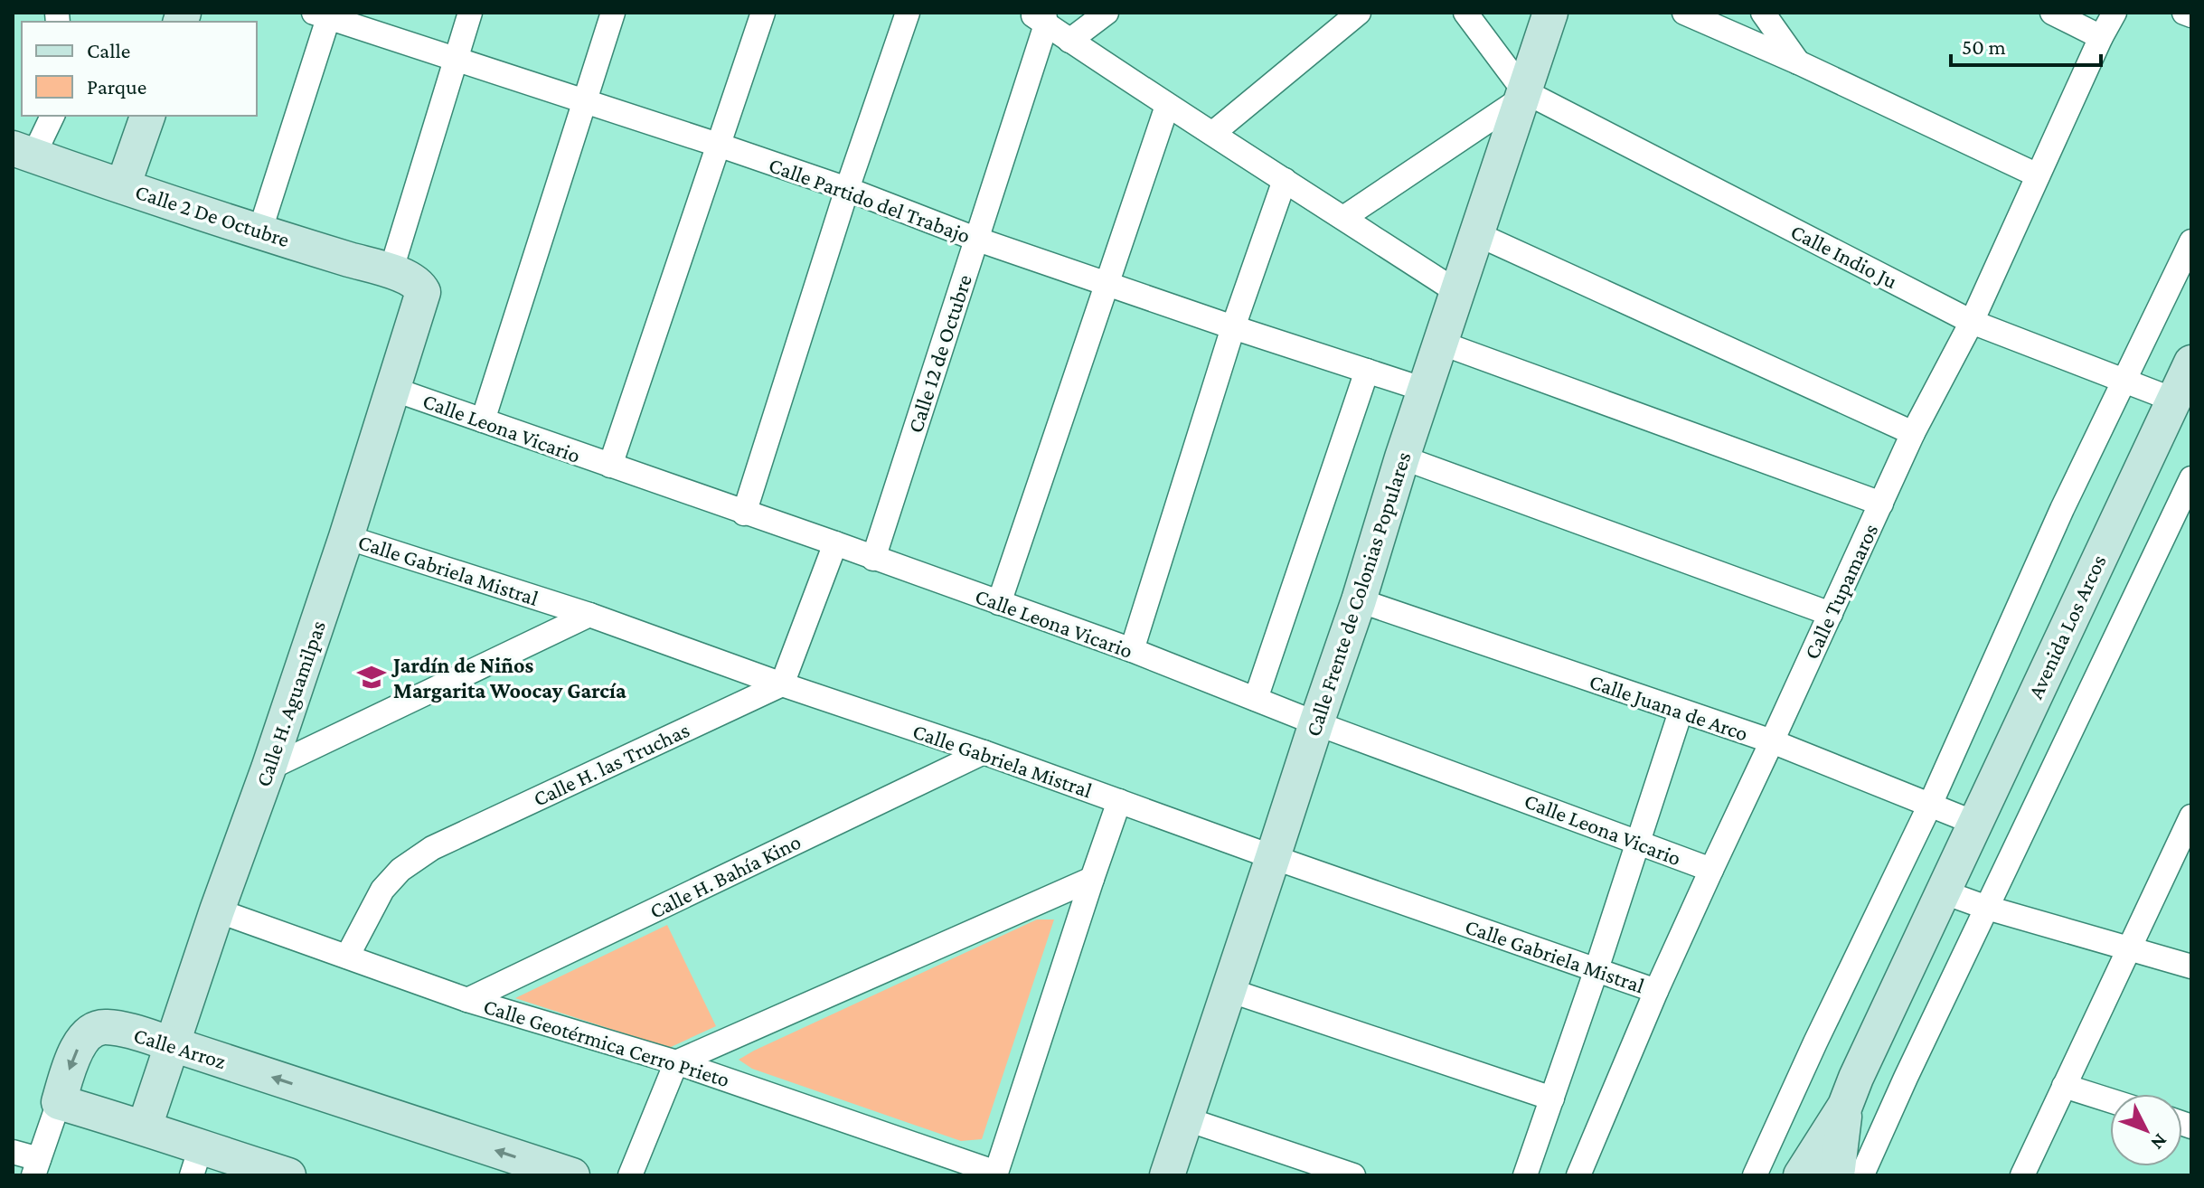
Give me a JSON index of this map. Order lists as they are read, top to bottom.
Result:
{
  "streets": {
    "street": [
      "Calle Partido del Trabajo",
      "Calle 2 De Octubre",
      "Calle Indio Ju",
      "Calle 12 de Octubre",
      "Calle Leona Vicario",
      "Calle Gabriela Mistral",
      "Calle Tupamaros",
      "Calle Frente de Colonias Populares",
      "Avenida Los Arcos",
      "Calle H. Aguamilpas",
      "Calle Juana de Arco",
      "Calle H. las Truchas",
      "Calle H. Bahía Kino",
      "Calle Geotérmica Cerro Prieto",
      "Calle Arroz"
    ]
  },
  "crossings": [
    ["Calle Partido del Trabajo", "Calle 12 de Octubre"],
    ["Calle Partido del Trabajo", "Calle Frente de Colonias Populares"],
    ["Calle 2 De Octubre", "Calle H. Aguamilpas"],
    ["Calle Indio Ju", "Calle Tupamaros"],
    ["Calle Indio Ju", "Calle Frente de Colonias Populares"],
    ["Calle Indio Ju", "Avenida Los Arcos"],
    ["Calle 12 de Octubre", "Calle Leona Vicario"],
    ["Calle Leona Vicario", "Calle Tupamaros"],
    ["Calle Leona Vicario", "Calle Frente de Colonias Populares"],
    ["Calle Leona Vicario", "Calle H. Aguamilpas"],
    ["Calle Gabriela Mistral", "Calle Tupamaros"],
    ["Calle Gabriela Mistral", "Calle Frente de Colonias Populares"],
    ["Calle Gabriela Mistral", "Calle H. Aguamilpas"],
    ["Calle Gabriela Mistral", "Calle H. las Truchas"],
    ["Calle Gabriela Mistral", "Calle H. Bahía Kino"],
    ["Calle Tupamaros", "Calle Juana de Arco"],
    ["Calle Frente de Colonias Populares", "Calle Juana de Arco"],
    ["Avenida Los Arcos", "Calle Juana de Arco"],
    ["Calle H. Aguamilpas", "Calle Geotérmica Cerro Prieto"],
    ["Calle H. Aguamilpas", "Calle Arroz"],
    ["Calle H. las Truchas", "Calle Geotérmica Cerro Prieto"],
    ["Calle H. Bahía Kino", "Calle Geotérmica Cerro Prieto"]
  ],
  "places": {
    "school or university": ["Jardín de Niños Margarita Woocay García"]
  },
  "legend": ["Calle", "Parque"],
  "scale_bar": "50 m",
  "north": "bottom right"
}
